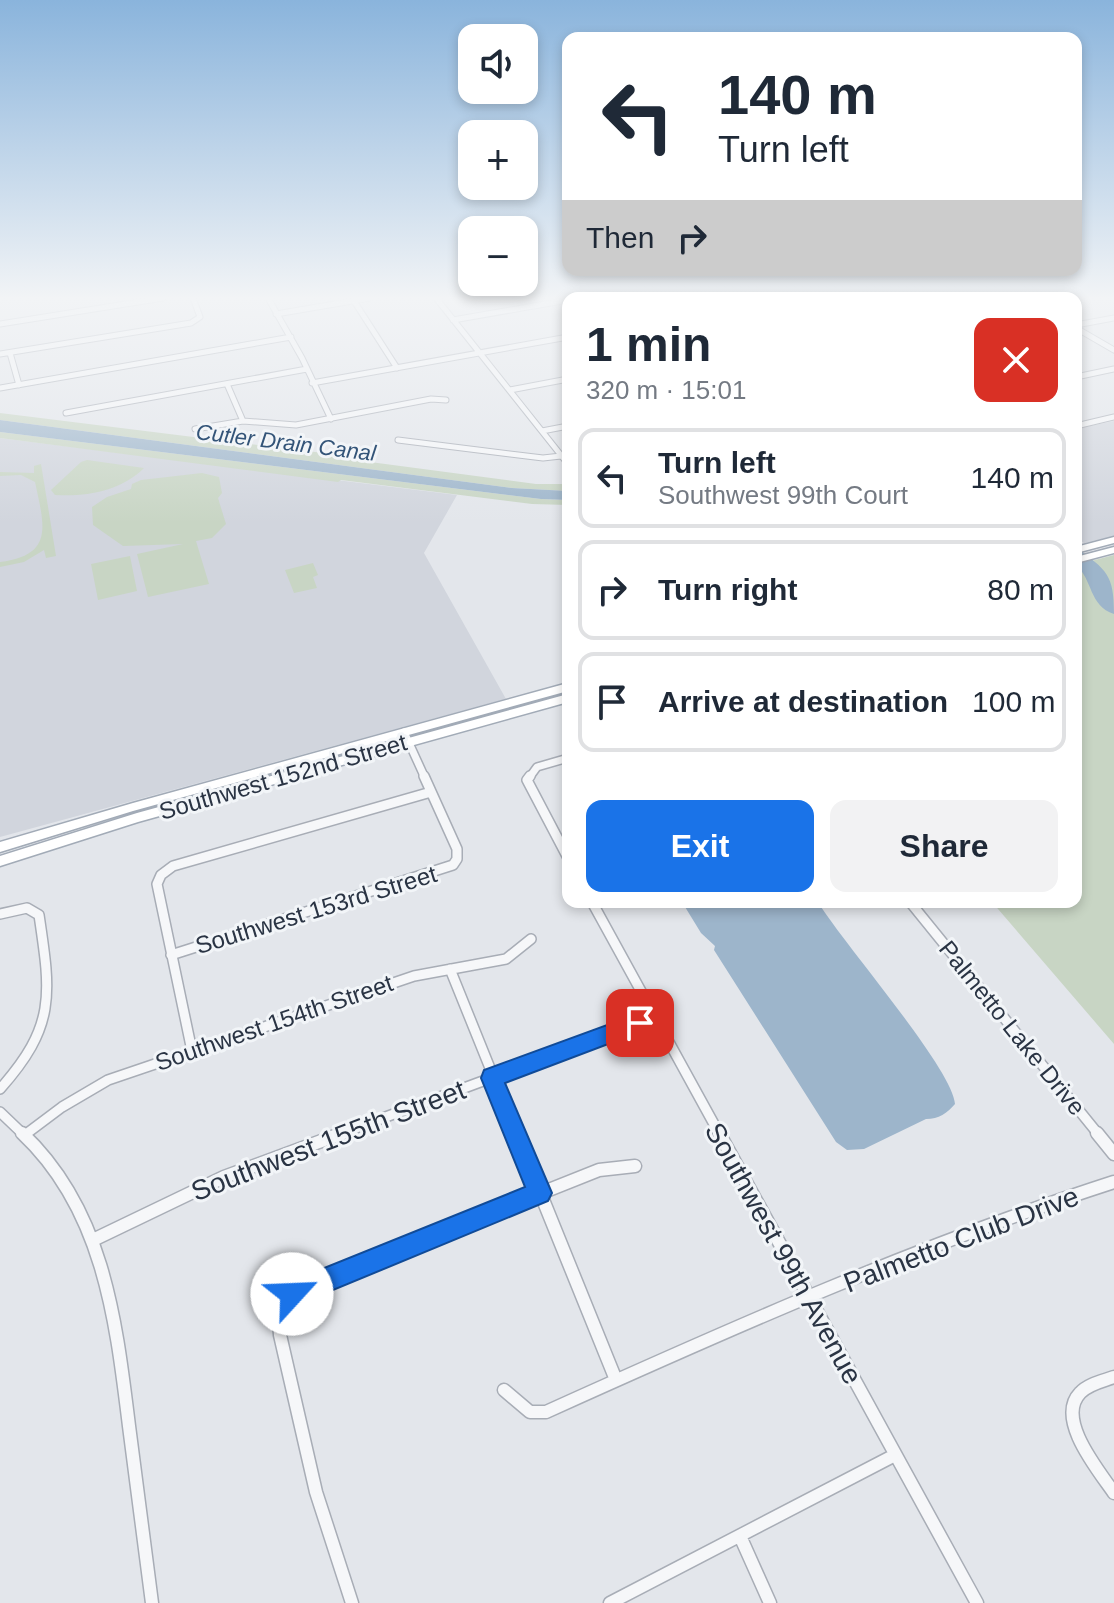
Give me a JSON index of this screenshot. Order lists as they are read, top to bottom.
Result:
{
  "streets": {
    "main road": ["Southwest 152nd Street"],
    "street": [
      "Southwest 153rd Street",
      "Southwest 154th Street",
      "Palmetto Lake Drive",
      "Southwest 155th Street",
      "Palmetto Club Drive",
      "Southwest 99th Avenue"
    ]
  },
  "crossings": [
    ["Southwest 155th Street", "Southwest 99th Avenue"],
    ["Palmetto Club Drive", "Southwest 99th Avenue"]
  ],
  "water": ["Cutler Drain Canal"],
  "page": {
    "map_buttons": ["+", "−"],
    "turn": ["140 m", "Turn left"],
    "then": "Then",
    "heading": ["1 min", "320 m · 15:01"],
    "list": [
      {
        "name": "Turn left",
        "note": "Southwest 99th Court",
        "value": "140 m"
      },
      {
        "name": "Turn right",
        "value": "80 m"
      },
      {
        "name": "Arrive at destination",
        "value": "100 m"
      }
    ],
    "buttons": ["Exit", "Share"]
  }
}
